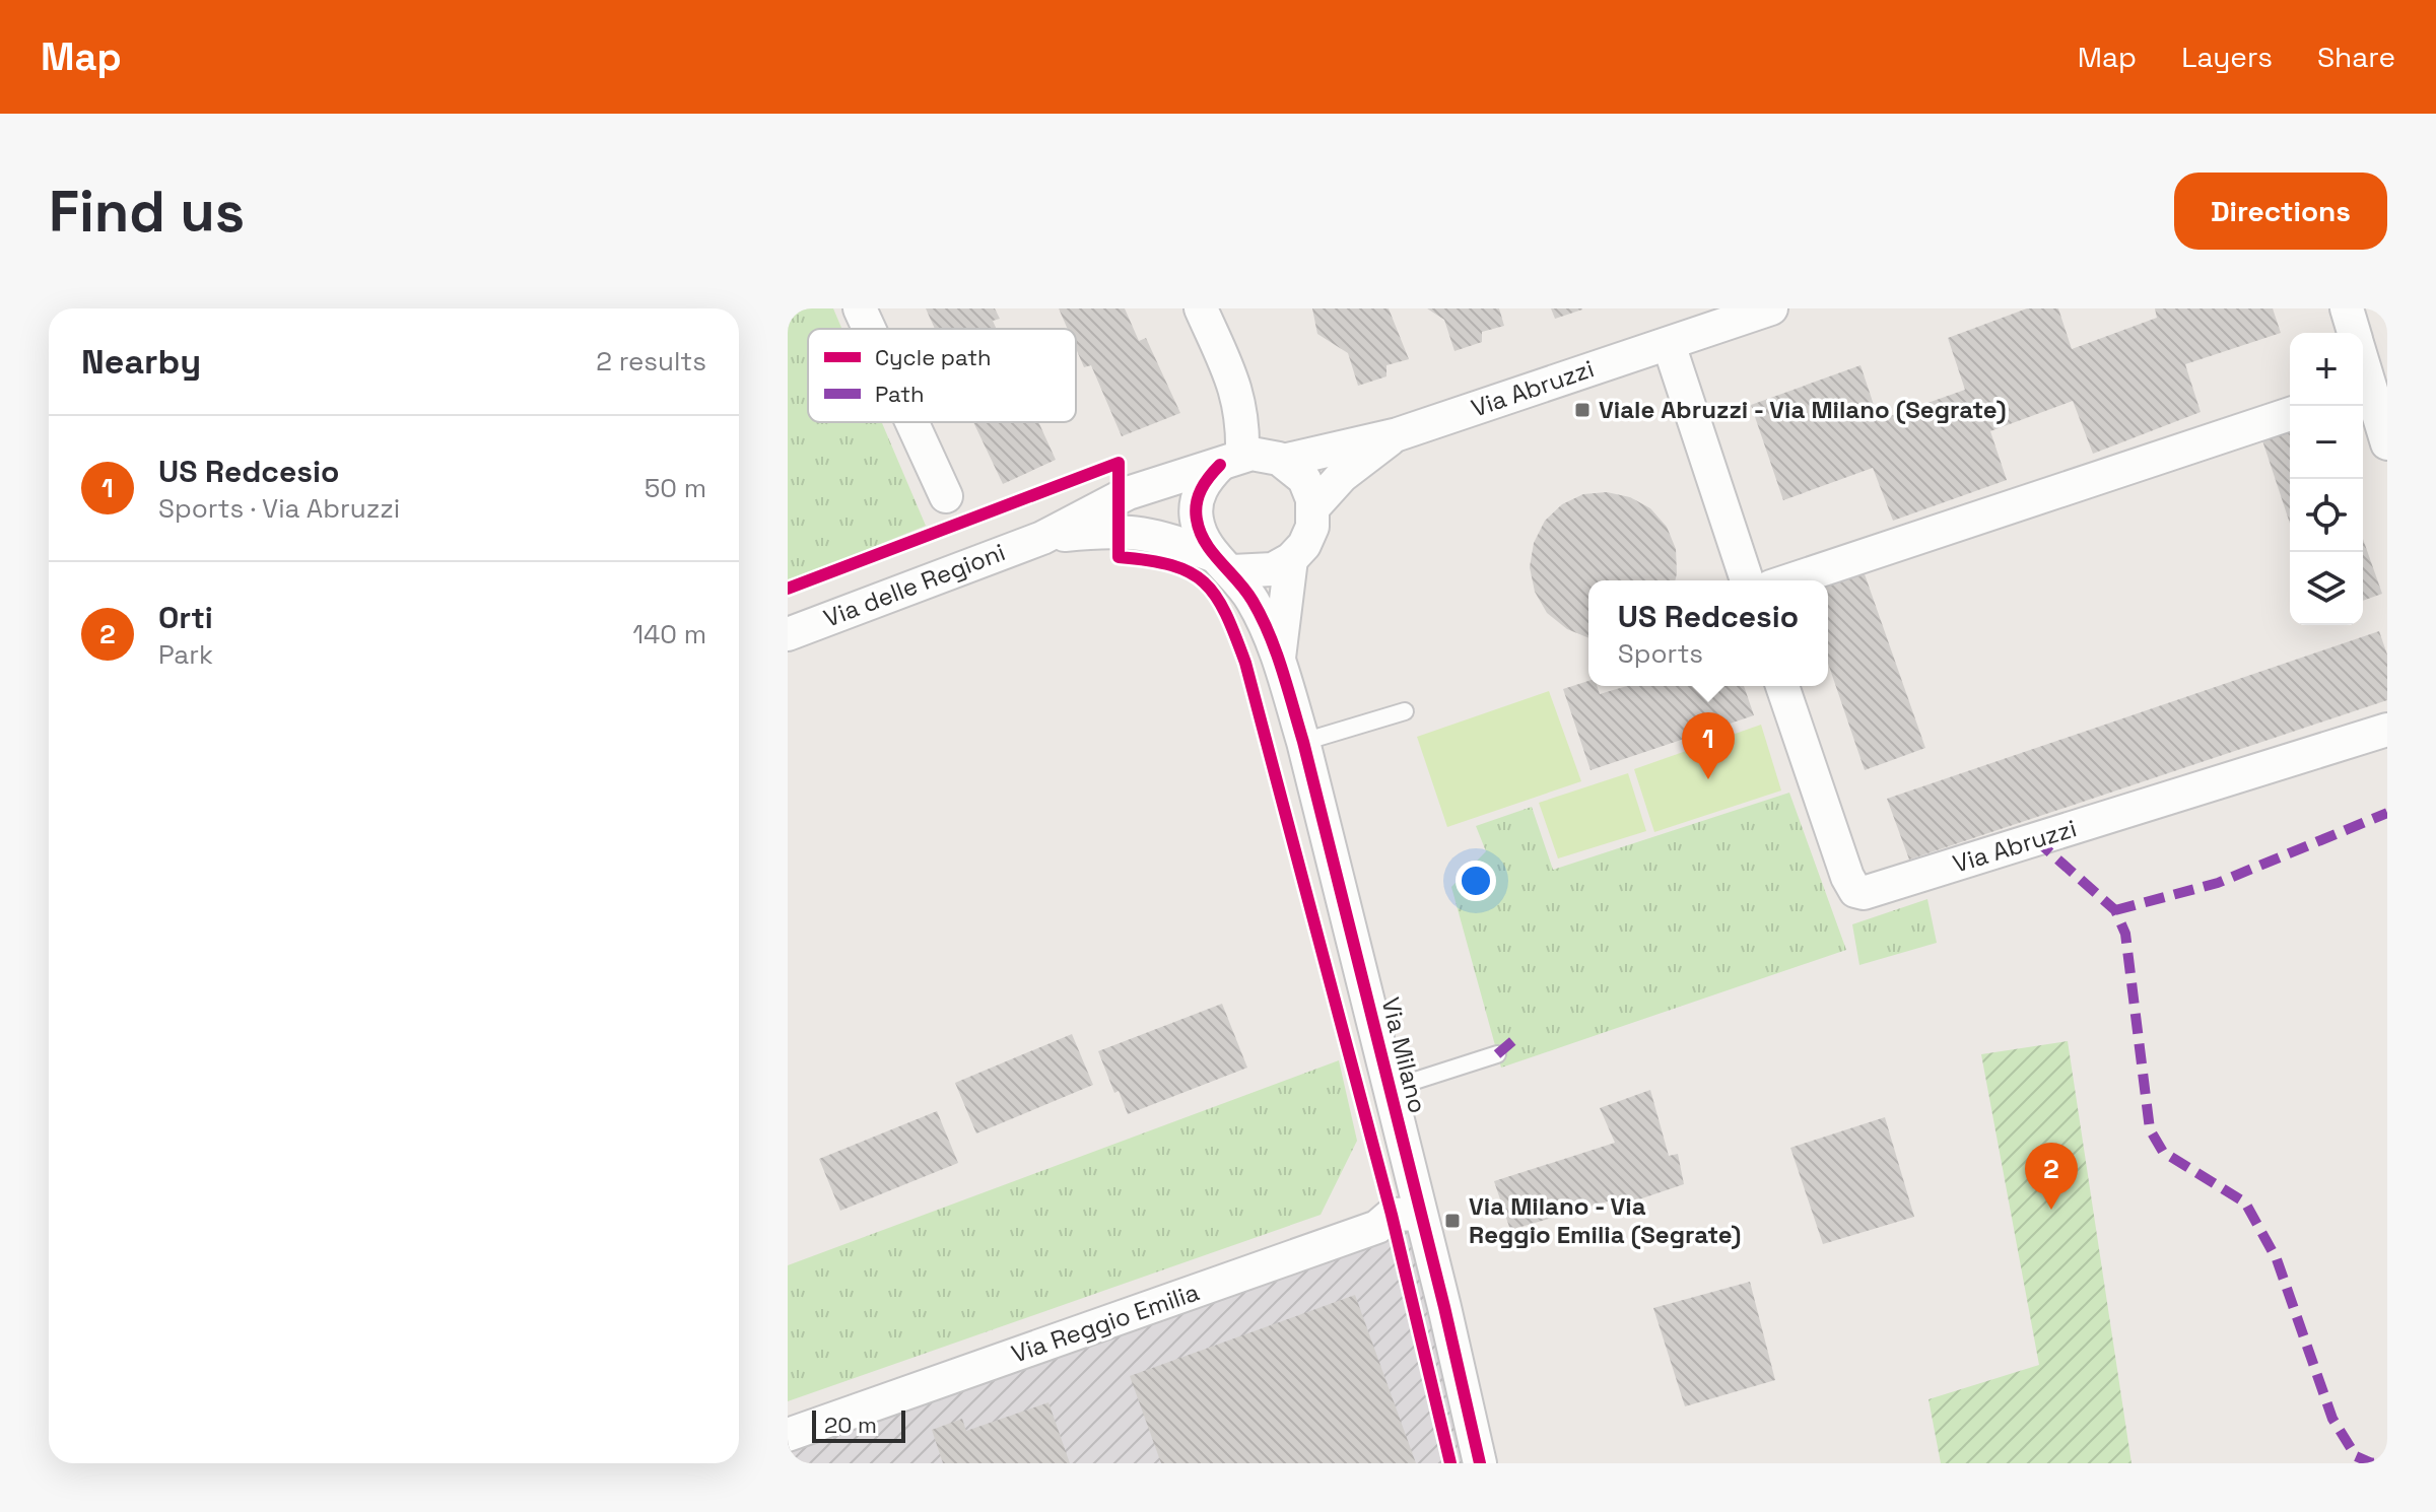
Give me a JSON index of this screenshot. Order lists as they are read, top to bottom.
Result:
{
  "streets": {
    "street": [
      "Via Abruzzi",
      "Via delle Regioni",
      "Via Milano",
      "Via Reggio Emilia"
    ]
  },
  "crossings": [
    ["Via Abruzzi", "Via Milano"],
    ["Via Milano", "Via Reggio Emilia"]
  ],
  "places": {
    "transit": ["Viale Abruzzi - Via Milano (Segrate)", "Via Milano - Via Reggio Emilia (Segrate)"]
  },
  "legend": ["Cycle path", "Path"],
  "scale_bar": "20 m",
  "page": {
    "header": "Map",
    "nav": ["Map", "Layers", "Share"],
    "buttons": "Directions",
    "title": "Find us",
    "heading": ["Nearby", "2 results"],
    "map_buttons": ["+", "−"],
    "list": [
      {
        "mark": "1",
        "name": "US Redcesio",
        "note": "Sports · Via Abruzzi",
        "value": "50 m"
      },
      {
        "mark": "2",
        "name": "Orti",
        "note": "Park",
        "value": "140 m"
      }
    ],
    "popup": ["US Redcesio", "Sports"],
    "pins": ["1", "2"],
    "scale": "20 m"
  }
}
